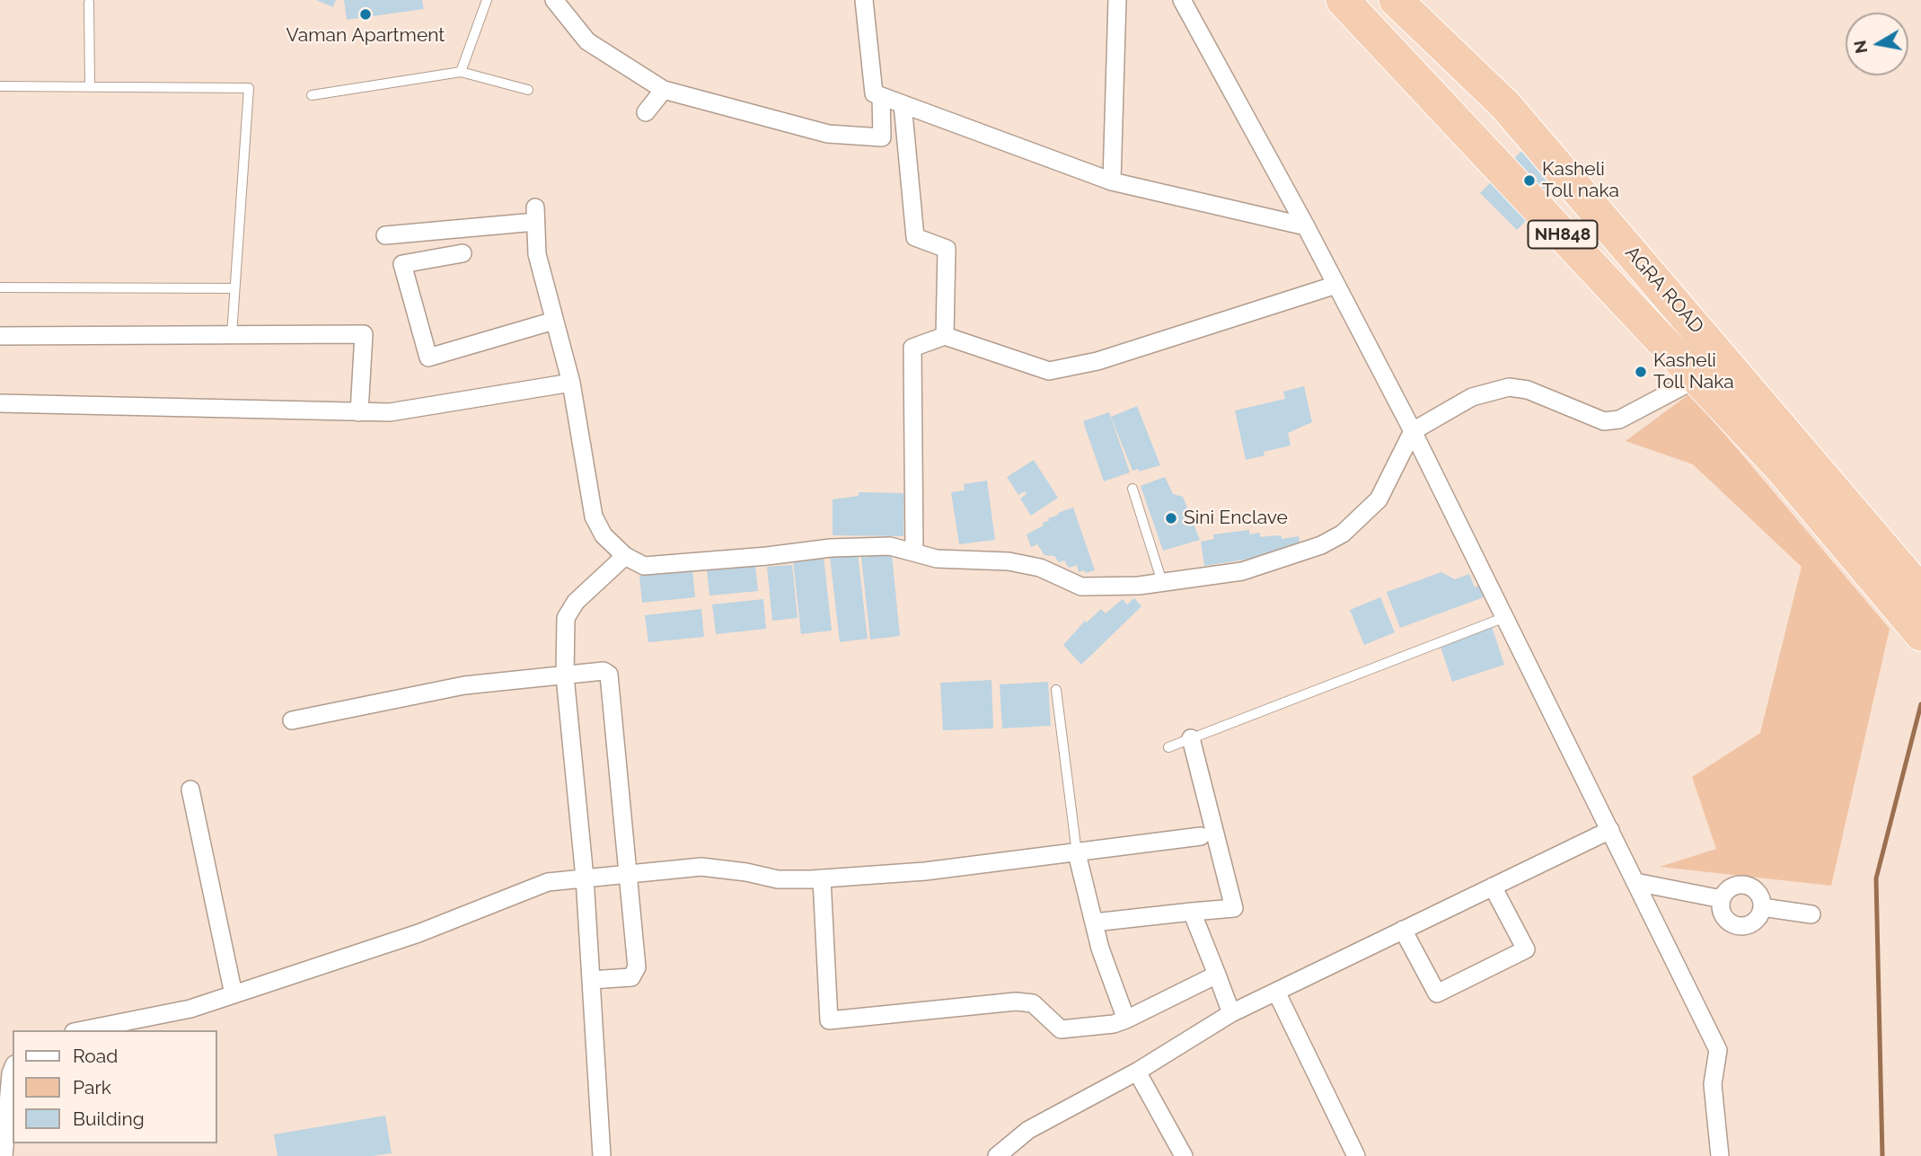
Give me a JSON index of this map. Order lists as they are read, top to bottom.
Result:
{
  "streets": {
    "highway": ["NH848", "AGRA ROAD"]
  },
  "crossings": [
    ["NH848", "AGRA ROAD"]
  ],
  "places": [
    "Vaman Apartment",
    "Kasheli Toll naka",
    "Kasheli Toll Naka",
    "Sini Enclave"
  ],
  "legend": ["Road", "Park", "Building"],
  "north": "left"
}
